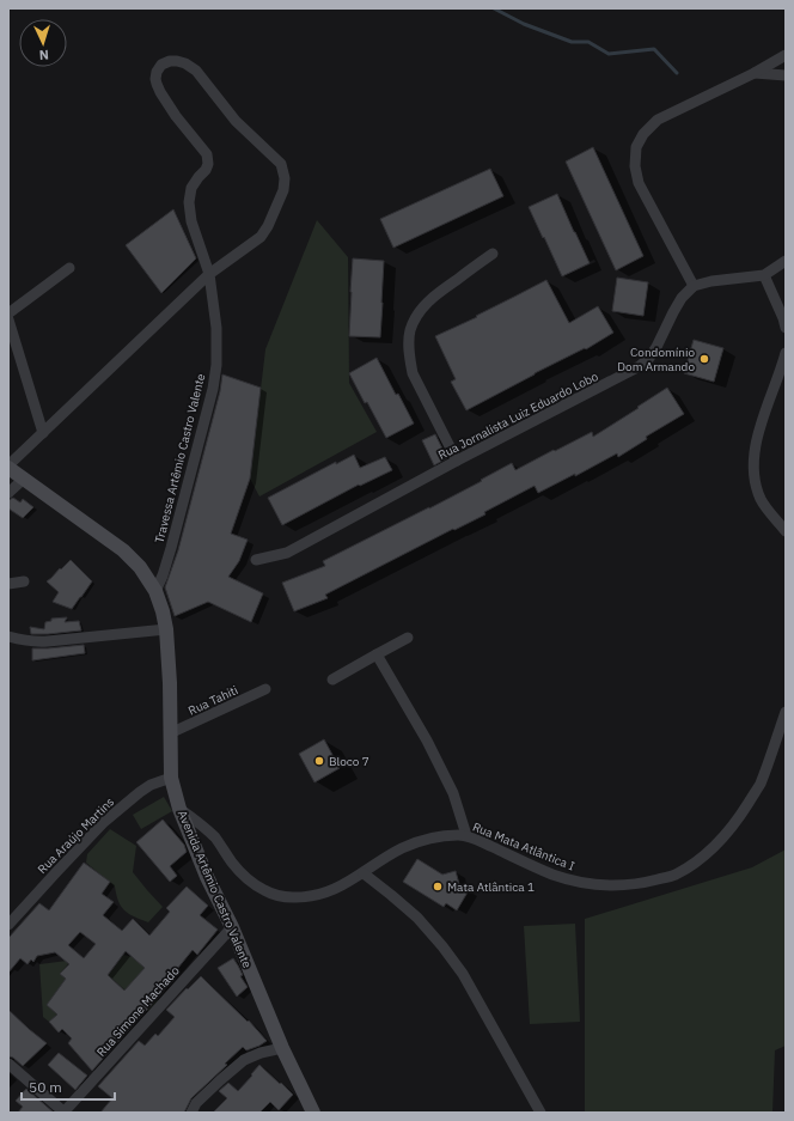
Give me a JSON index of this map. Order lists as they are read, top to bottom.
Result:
{
  "streets": {
    "main road": ["Avenida Artêmio Castro Valente"],
    "street": [
      "Rua Jornalista Luiz Eduardo Lobo",
      "Travessa Artêmio Castro Valente",
      "Rua Tahiti",
      "Rua Araújo Martins",
      "Rua Mata Atlântica I",
      "Rua Simone Machado"
    ]
  },
  "crossings": [
    ["Travessa Artêmio Castro Valente", "Avenida Artêmio Castro Valente"],
    ["Rua Tahiti", "Avenida Artêmio Castro Valente"],
    ["Rua Araújo Martins", "Avenida Artêmio Castro Valente"],
    ["Rua Mata Atlântica I", "Avenida Artêmio Castro Valente"],
    ["Avenida Artêmio Castro Valente", "Rua Simone Machado"]
  ],
  "places": ["Condomínio Dom Armando", "Bloco 7", "Mata Atlântica 1"],
  "scale_bar": "50 m",
  "north": "bottom"
}
